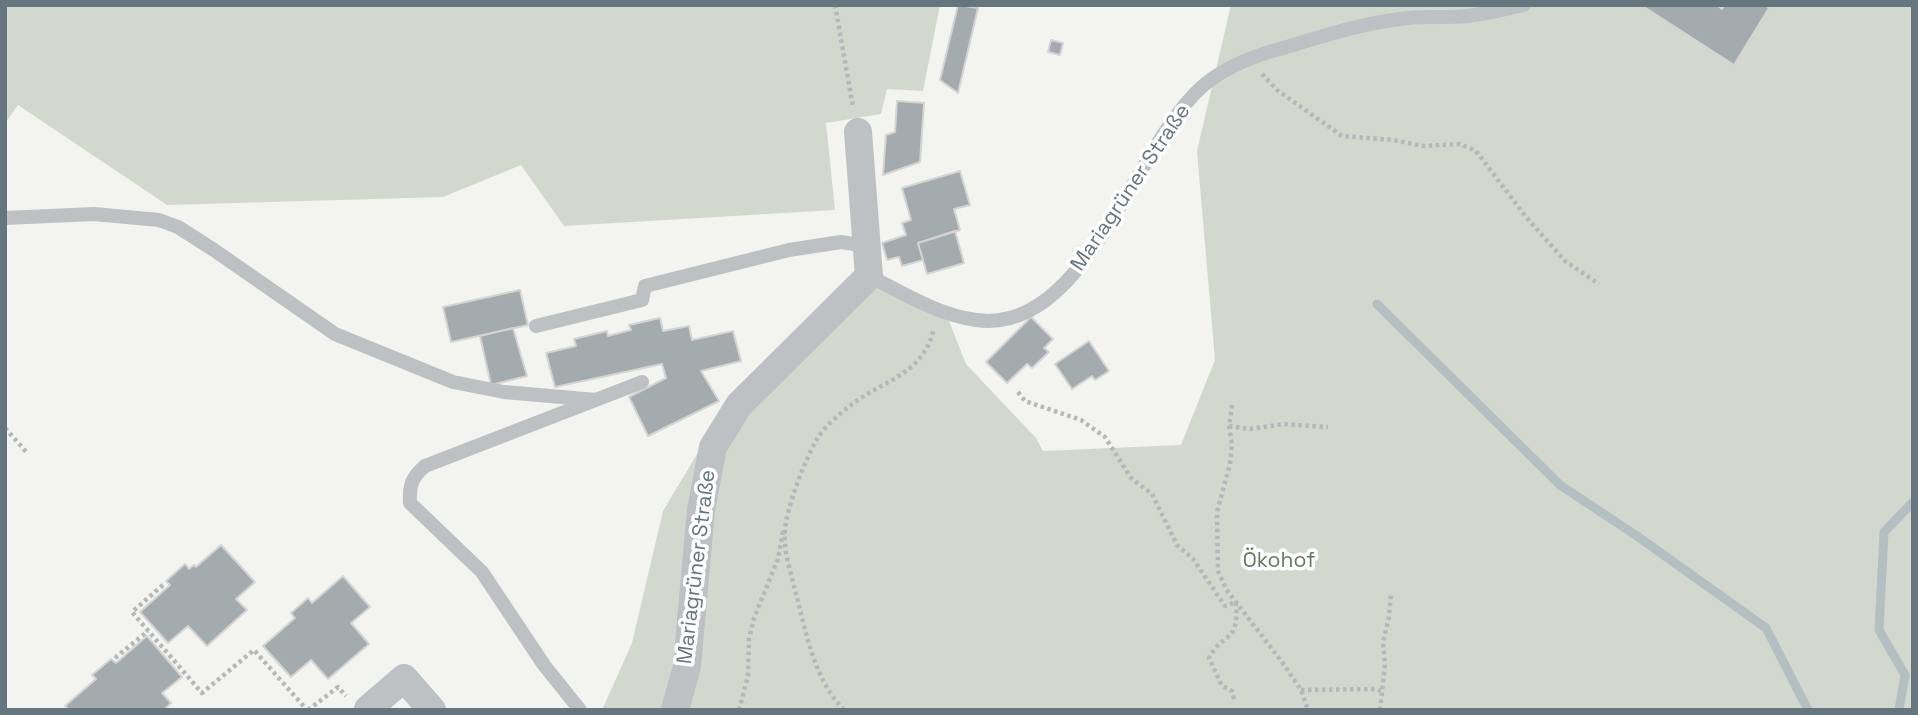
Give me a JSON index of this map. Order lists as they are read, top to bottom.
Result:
{
  "streets": {
    "street": ["Mariagrüner Straße"]
  },
  "parks": ["Ökohof"]
}
